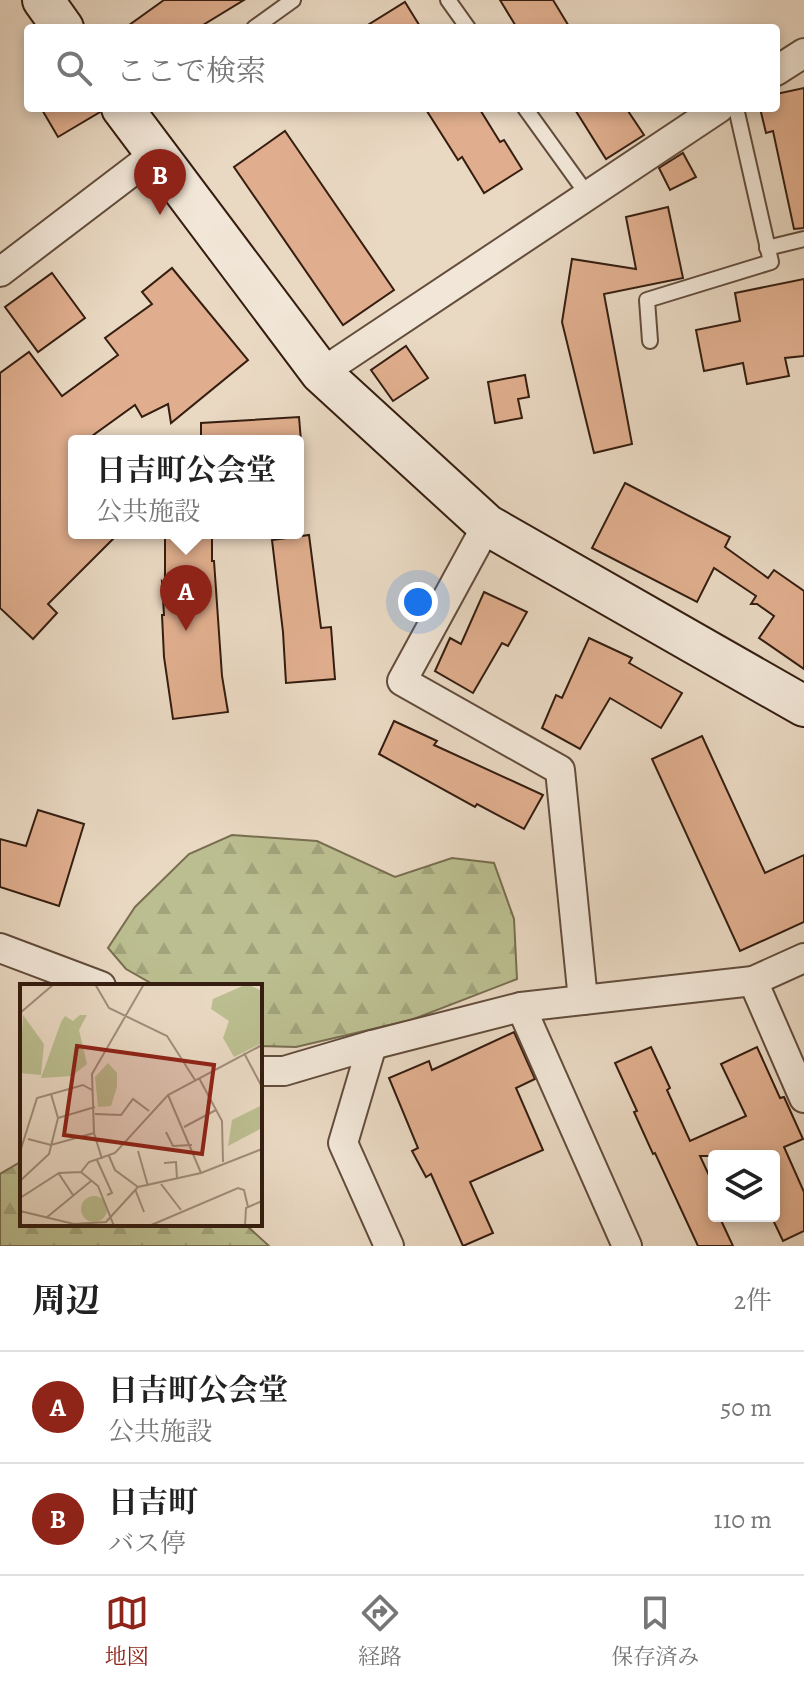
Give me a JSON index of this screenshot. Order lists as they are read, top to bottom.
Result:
{
  "page": {
    "search": "ここで検索",
    "pins": ["B", "A"],
    "popup": ["日吉町公会堂", "公共施設"],
    "heading": ["周辺", "2件"],
    "list": [
      {
        "mark": "A",
        "name": "日吉町公会堂",
        "note": "公共施設",
        "value": "50 m"
      },
      {
        "mark": "B",
        "name": "日吉町",
        "note": "バス停",
        "value": "110 m"
      }
    ],
    "nav": ["地図", "経路", "保存済み"]
  }
}
